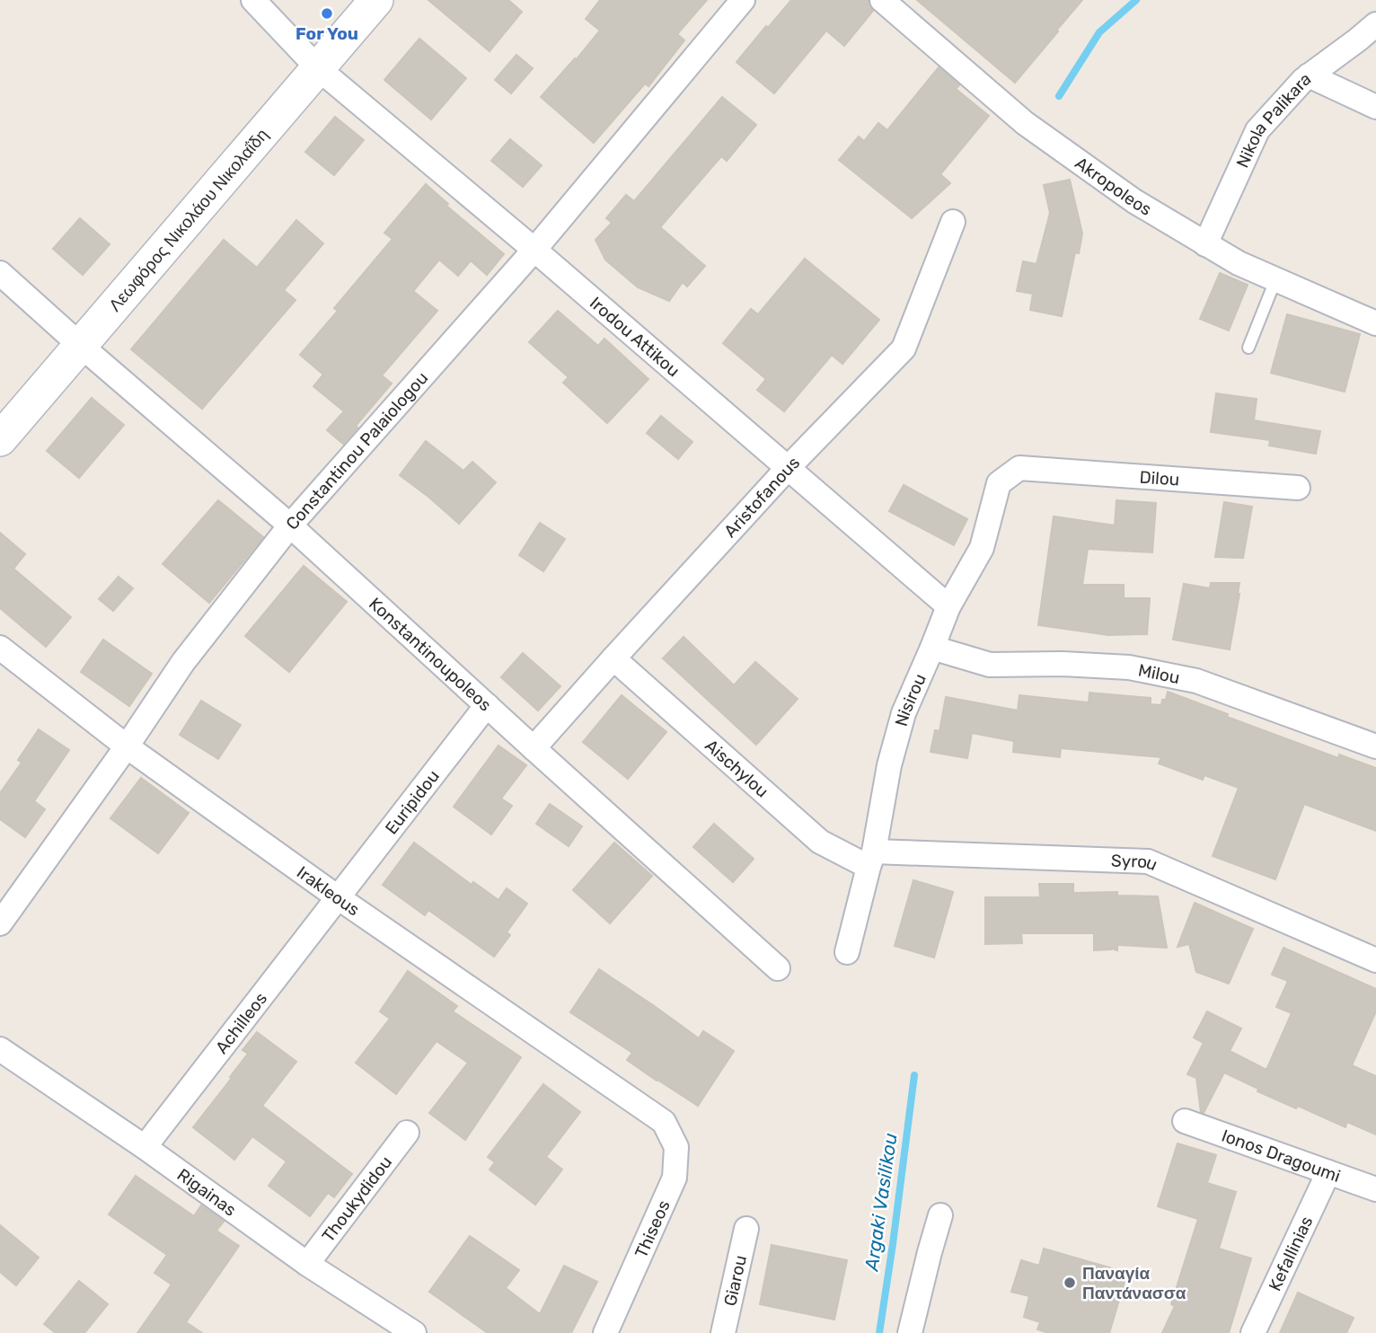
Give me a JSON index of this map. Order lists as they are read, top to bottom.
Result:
{
  "streets": {
    "street": [
      "Nikola Palikara",
      "Akropoleos",
      "Λεωφόρος Νικολάου Νικολαΐδη",
      "Irodou Attikou",
      "Constantinou Palaiologou",
      "Dilou",
      "Aristofanous",
      "Konstantinoupoleos",
      "Milou",
      "Nisirou",
      "Aischylou",
      "Euripidou",
      "Syrou",
      "Irakleous",
      "Achilleos",
      "Ionos Dragoumi",
      "Rigainas",
      "Thoukydidou",
      "Thiseos",
      "Kefallinias",
      "Giarou"
    ]
  },
  "crossings": [
    ["Nikola Palikara", "Akropoleos"],
    ["Λεωφόρος Νικολάου Νικολαΐδη", "Irodou Attikou"],
    ["Λεωφόρος Νικολάου Νικολαΐδη", "Konstantinoupoleos"],
    ["Irodou Attikou", "Constantinou Palaiologou"],
    ["Irodou Attikou", "Aristofanous"],
    ["Irodou Attikou", "Nisirou"],
    ["Constantinou Palaiologou", "Konstantinoupoleos"],
    ["Constantinou Palaiologou", "Irakleous"],
    ["Dilou", "Nisirou"],
    ["Aristofanous", "Konstantinoupoleos"],
    ["Aristofanous", "Aischylou"],
    ["Konstantinoupoleos", "Euripidou"],
    ["Milou", "Nisirou"],
    ["Nisirou", "Aischylou"],
    ["Nisirou", "Syrou"],
    ["Aischylou", "Syrou"],
    ["Euripidou", "Irakleous"],
    ["Euripidou", "Achilleos"],
    ["Irakleous", "Achilleos"],
    ["Irakleous", "Thiseos"],
    ["Achilleos", "Rigainas"],
    ["Ionos Dragoumi", "Kefallinias"],
    ["Rigainas", "Thoukydidou"]
  ],
  "water": ["Argaki Vasilikou"],
  "places": ["For You", "Παναγία Παντάνασσα"]
}
